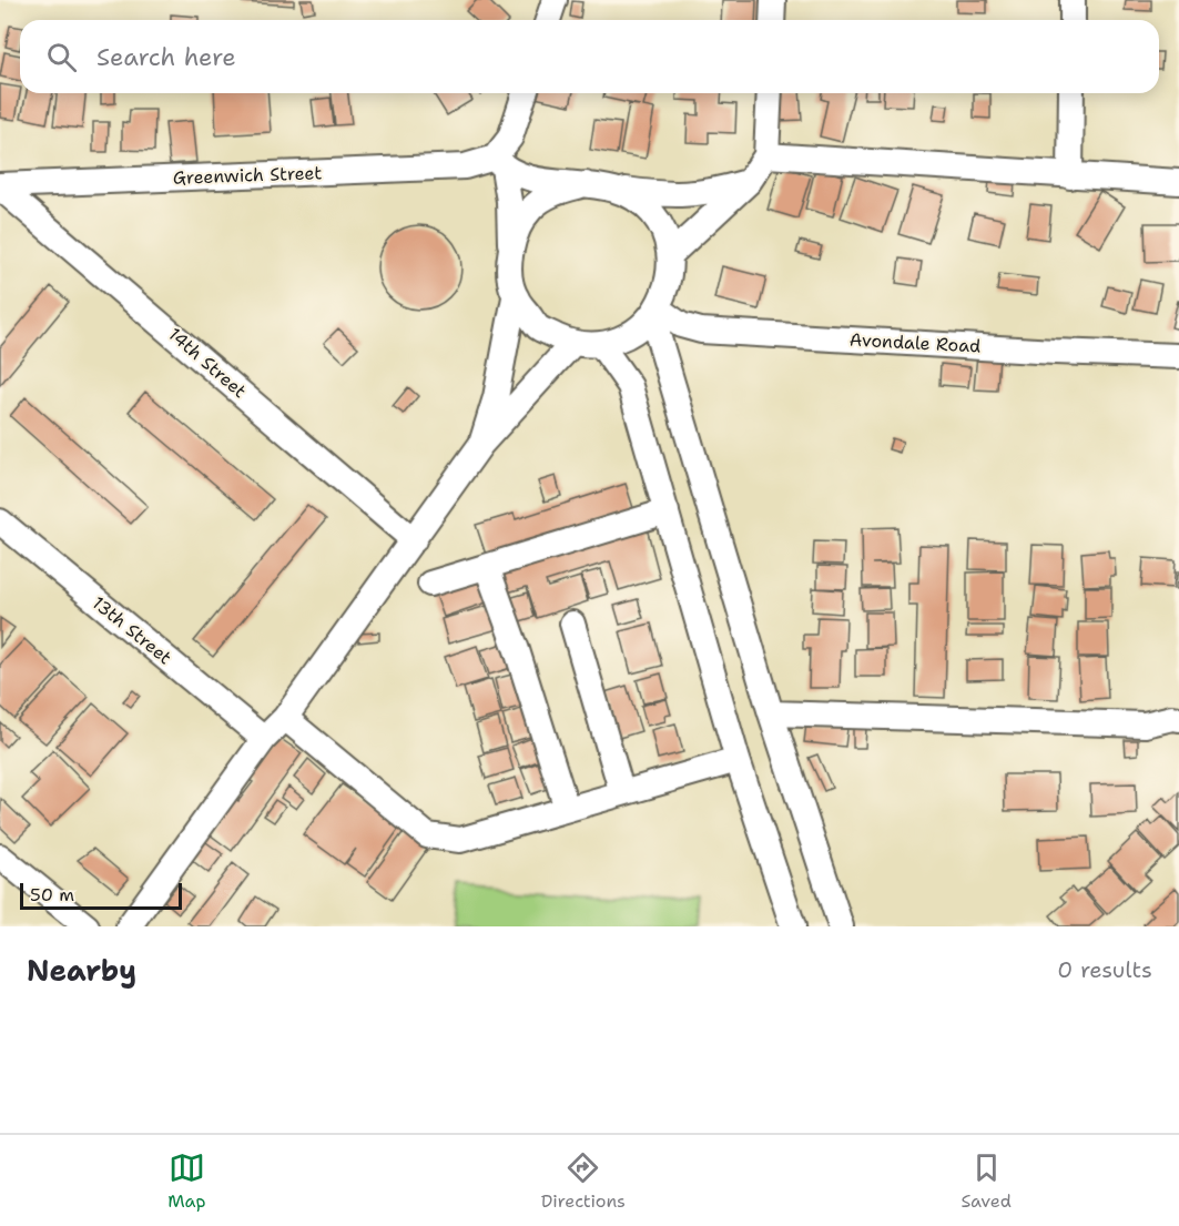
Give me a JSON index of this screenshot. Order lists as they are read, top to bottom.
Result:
{
  "streets": {
    "street": [
      "Greenwich Street",
      "Avondale Road",
      "14th Street",
      "13th Street"
    ]
  },
  "crossings": [
    ["Greenwich Street", "14th Street"]
  ],
  "scale_bar": "50 m",
  "page": {
    "search": "Search here",
    "scale": "50 m",
    "heading": ["Nearby", "0 results"],
    "nav": ["Map", "Directions", "Saved"]
  }
}
